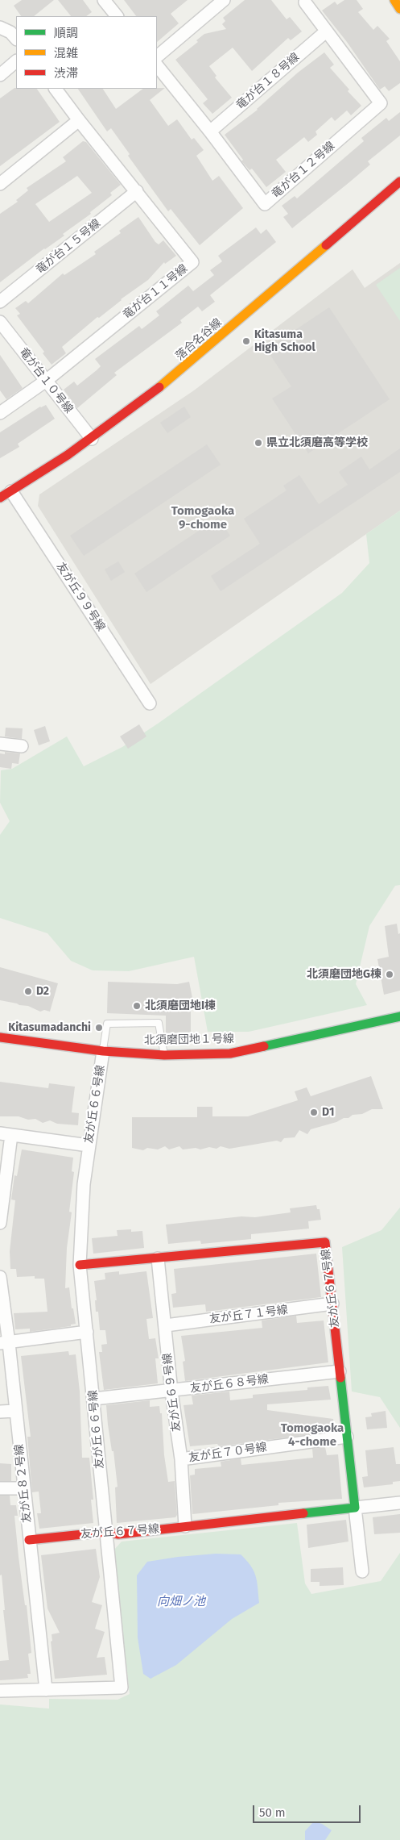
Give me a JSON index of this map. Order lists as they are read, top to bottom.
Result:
{
  "streets": {
    "street": [
      "竜が台１８号線",
      "竜が台１２号線",
      "竜が台１５号線",
      "竜が台１１号線",
      "落合名谷線",
      "竜が台１０号線",
      "友が丘９９号線",
      "北須磨団地１号線",
      "友が丘６６号線",
      "友が丘６７号線",
      "友が丘７１号線",
      "友が丘６８号線",
      "友が丘６９号線",
      "友が丘７０号線",
      "友が丘８２号線"
    ]
  },
  "crossings": [
    ["竜が台１８号線", "竜が台１２号線"],
    ["竜が台１５号線", "竜が台１１号線"],
    ["竜が台１１号線", "竜が台１０号線"],
    ["落合名谷線", "竜が台１０号線"],
    ["落合名谷線", "友が丘９９号線"],
    ["北須磨団地１号線", "友が丘６６号線"],
    ["友が丘６６号線", "友が丘６７号線"],
    ["友が丘６６号線", "友が丘６８号線"],
    ["友が丘６６号線", "友が丘８２号線"],
    ["友が丘６７号線", "友が丘７１号線"],
    ["友が丘６７号線", "友が丘６８号線"],
    ["友が丘６７号線", "友が丘６９号線"],
    ["友が丘６７号線", "友が丘７０号線"],
    ["友が丘６７号線", "友が丘８２号線"],
    ["友が丘７１号線", "友が丘６９号線"],
    ["友が丘６８号線", "友が丘６９号線"],
    ["友が丘６９号線", "友が丘７０号線"]
  ],
  "districts": ["Tomogaoka 9-chome", "Tomogaoka 4-chome"],
  "water": ["向畑ノ池"],
  "places": [
    "Kitasuma High School",
    "県立北須磨高等学校",
    "北須磨団地G棟",
    "D2",
    "北須磨団地I棟",
    "Kitasumadanchi",
    "D1"
  ],
  "legend": ["順調", "混雑", "渋滞"],
  "scale_bar": "50 m"
}
